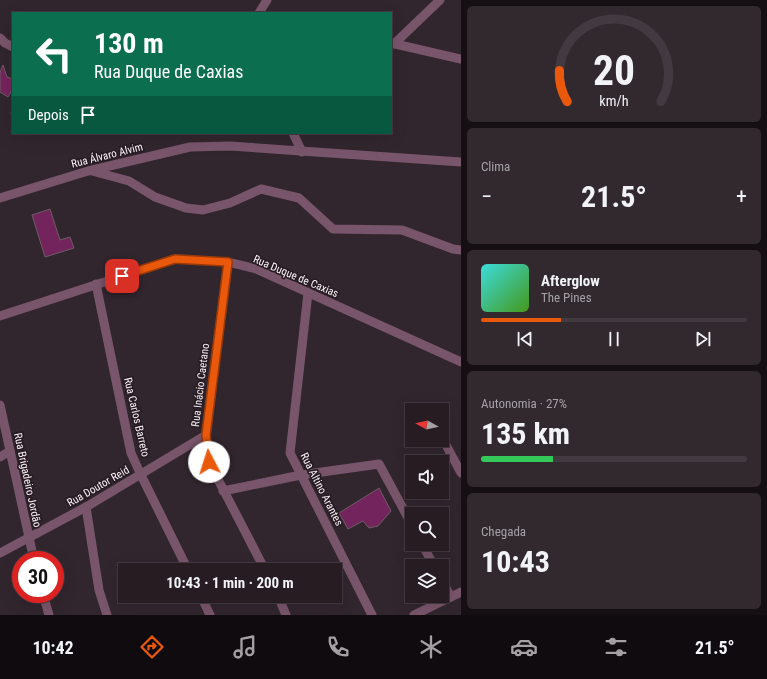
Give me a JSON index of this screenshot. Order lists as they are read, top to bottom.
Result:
{
  "streets": {
    "street": [
      "Rua Álvaro Alvim",
      "Rua Duque de Caxias",
      "Rua Inácio Caetano",
      "Rua Carlos Barreto",
      "Rua Brigadeiro Jordão",
      "Rua Doutor Reid",
      "Rua Altino Arantes"
    ]
  },
  "crossings": [
    ["Rua Duque de Caxias", "Rua Inácio Caetano"],
    ["Rua Duque de Caxias", "Rua Carlos Barreto"],
    ["Rua Duque de Caxias", "Rua Altino Arantes"],
    ["Rua Inácio Caetano", "Rua Doutor Reid"],
    ["Rua Carlos Barreto", "Rua Doutor Reid"],
    ["Rua Brigadeiro Jordão", "Rua Doutor Reid"]
  ],
  "north": "left",
  "page": {
    "turn": ["130 m", "Rua Duque de Caxias"],
    "then": "Depois",
    "tile": [
      "Clima",
      ["Autonomia · 27%", "135 km"],
      ["Chegada", "10:43"]
    ],
    "heat": ["−", "21.5°", "+"],
    "song": ["Afterglow", "The Pines"],
    "limit": "30",
    "trip": "10:43 · 1 min · 200 m",
    "tabs": ["10:42", "21.5°"],
    "gauge": ["20", "km/h"]
  }
}
